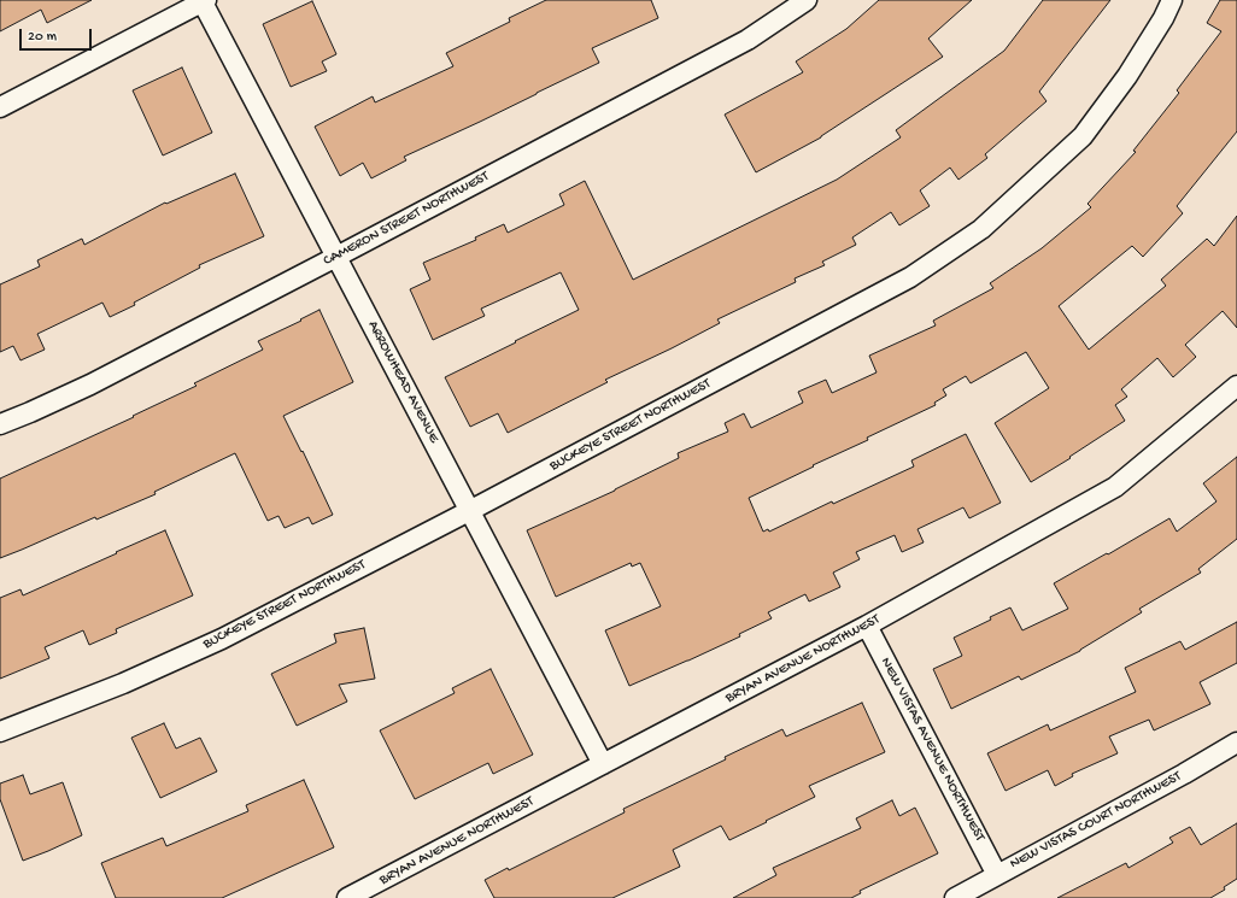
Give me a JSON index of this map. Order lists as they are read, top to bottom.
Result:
{
  "streets": {
    "street": [
      "CAMERON STREET NORTHWEST",
      "ARROWHEAD AVENUE",
      "BUCKEYE STREET NORTHWEST",
      "BRYAN AVENUE NORTHWEST",
      "NEW VISTAS AVENUE NORTHWEST",
      "NEW VISTAS COURT NORTHWEST"
    ]
  },
  "crossings": [
    ["CAMERON STREET NORTHWEST", "ARROWHEAD AVENUE"],
    ["ARROWHEAD AVENUE", "BUCKEYE STREET NORTHWEST"],
    ["ARROWHEAD AVENUE", "BRYAN AVENUE NORTHWEST"],
    ["BRYAN AVENUE NORTHWEST", "NEW VISTAS AVENUE NORTHWEST"],
    ["NEW VISTAS AVENUE NORTHWEST", "NEW VISTAS COURT NORTHWEST"]
  ],
  "scale_bar": "20 m"
}
